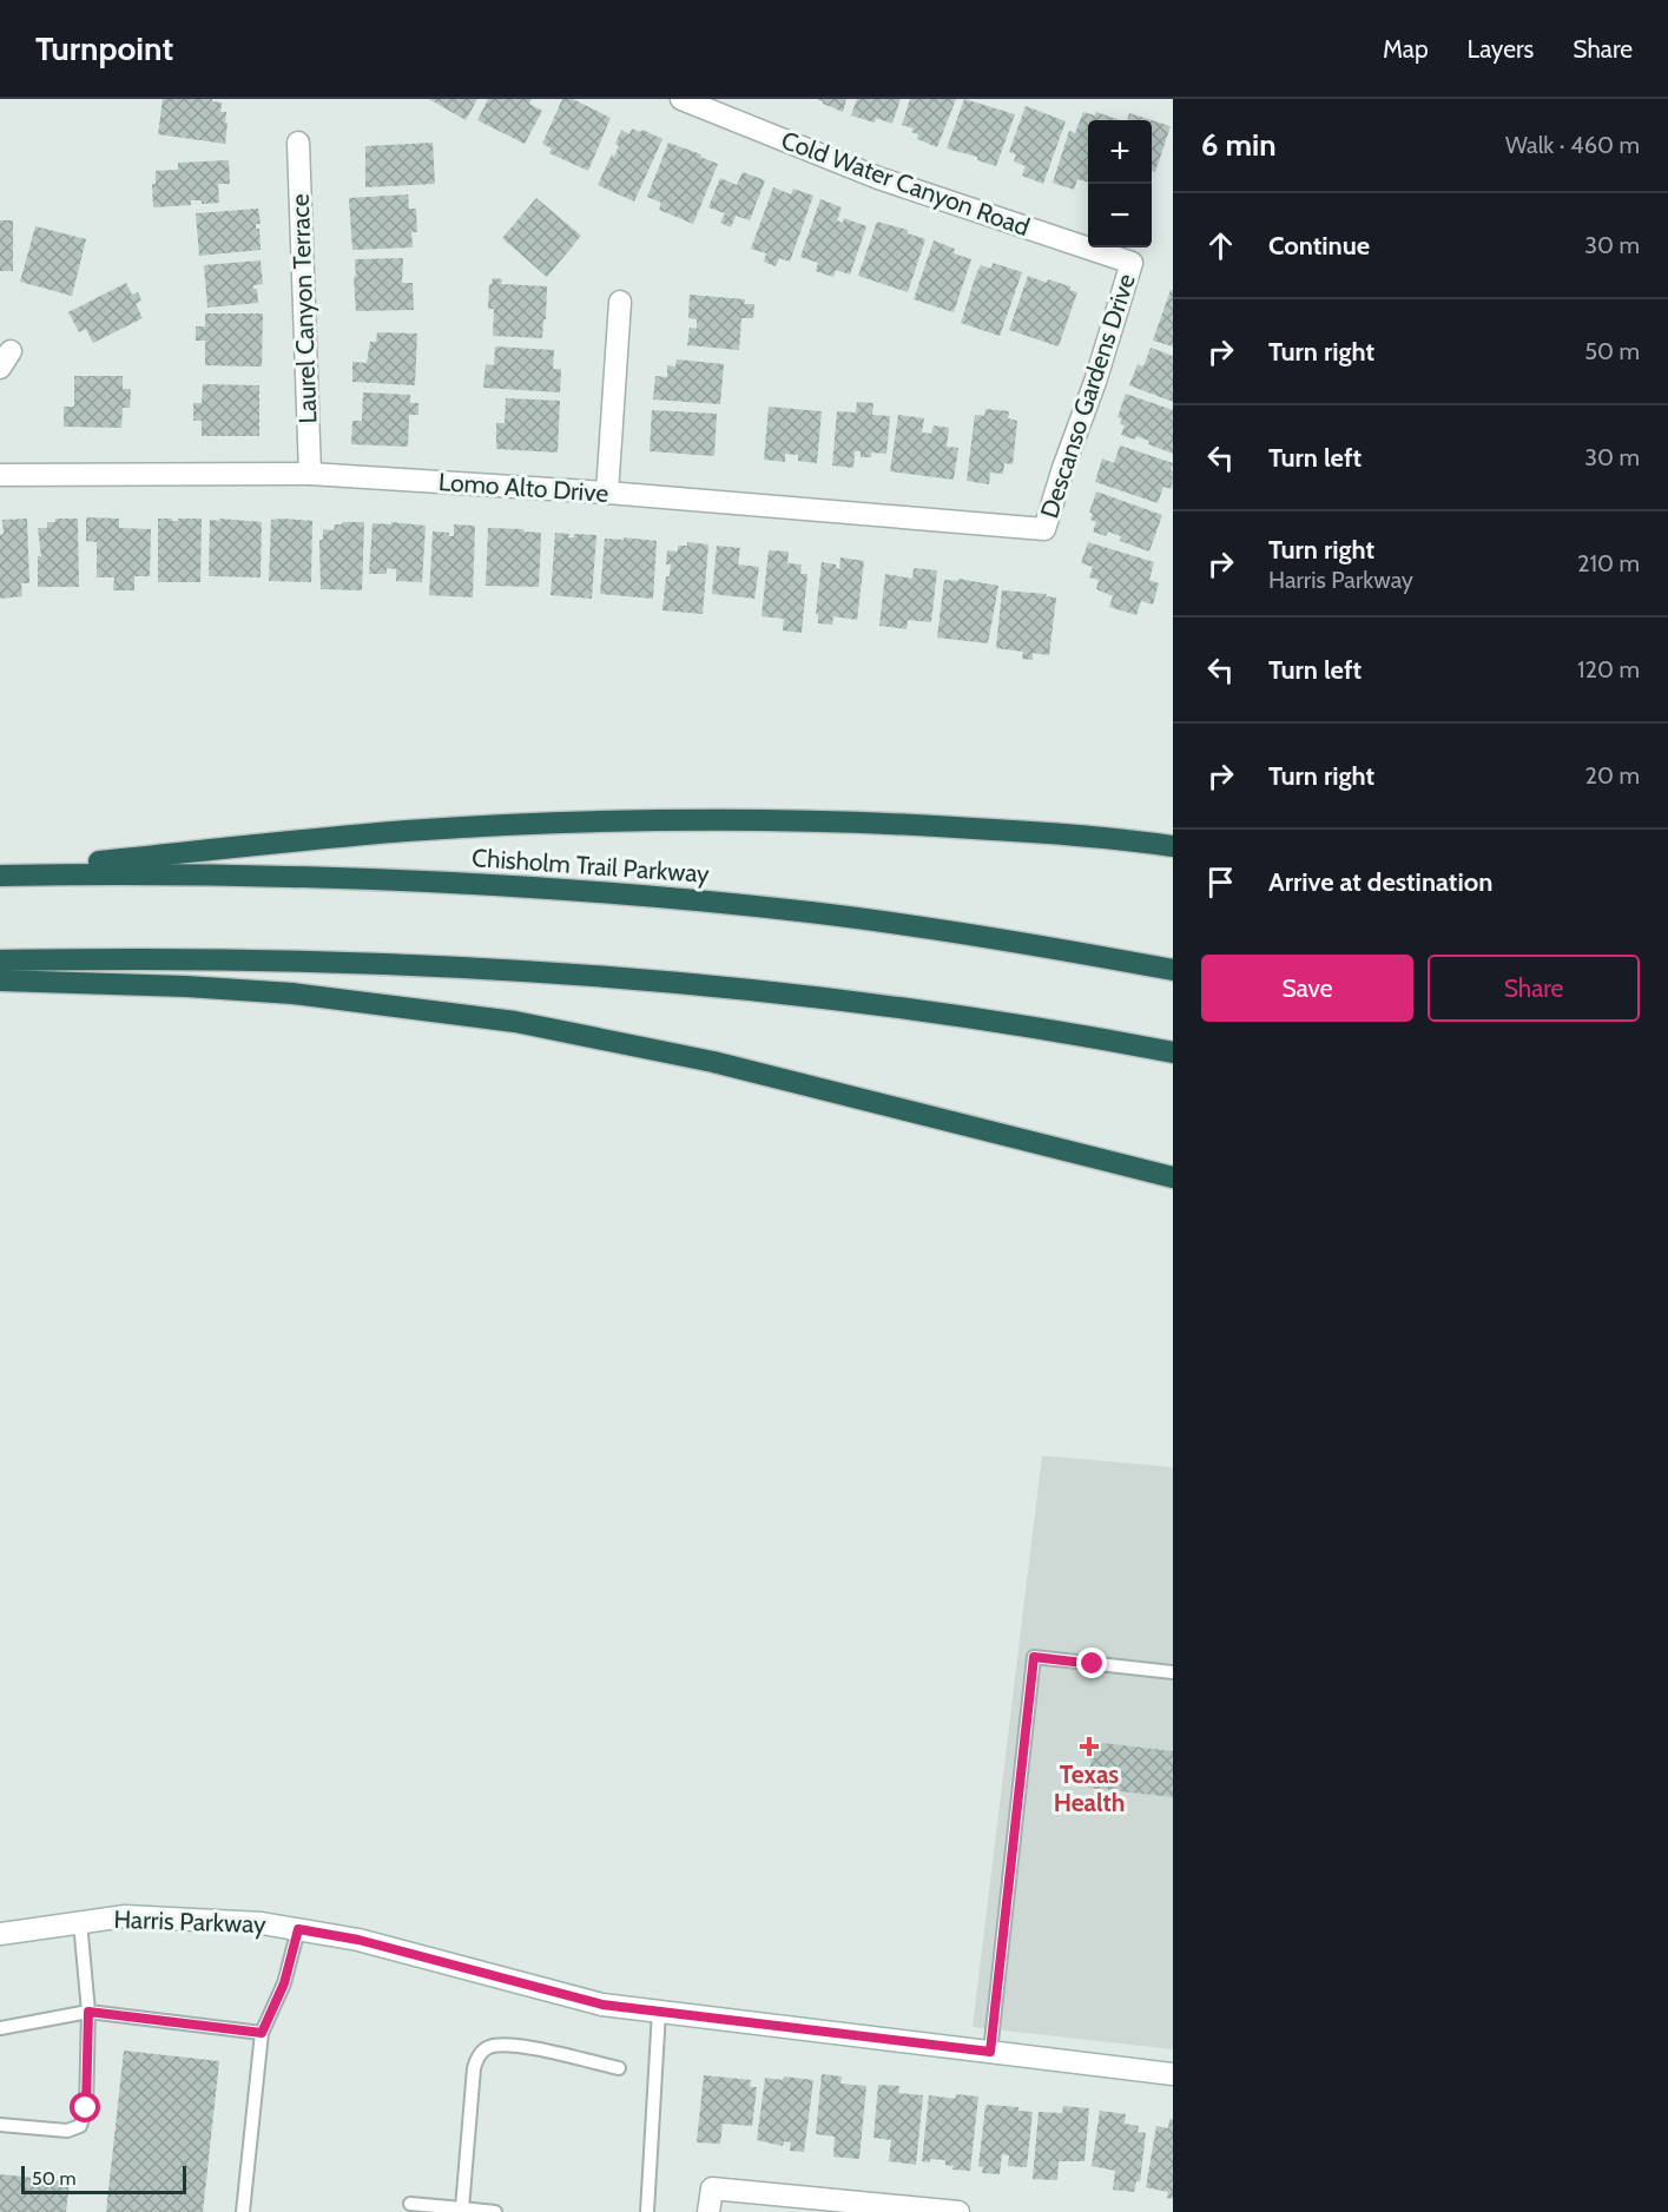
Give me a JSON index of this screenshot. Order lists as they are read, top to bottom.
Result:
{
  "streets": {
    "highway": ["Chisholm Trail Parkway"],
    "street": [
      "Cold Water Canyon Road",
      "Laurel Canyon Terrace",
      "Descanso Gardens Drive",
      "Lomo Alto Drive",
      "Harris Parkway"
    ]
  },
  "crossings": [
    ["Cold Water Canyon Road", "Descanso Gardens Drive"],
    ["Laurel Canyon Terrace", "Lomo Alto Drive"],
    ["Descanso Gardens Drive", "Lomo Alto Drive"]
  ],
  "places": {
    "health": ["Texas Health"]
  },
  "scale_bar": "50 m",
  "page": {
    "header": "Turnpoint",
    "nav": ["Map", "Layers", "Share"],
    "heading": ["6 min", "Walk · 460 m"],
    "map_buttons": ["+", "−"],
    "list": [
      ["Continue", "30 m"],
      ["Turn right", "50 m"],
      ["Turn left", "30 m"],
      ["Turn right", "Harris Parkway", "210 m"],
      ["Turn left", "120 m"],
      ["Turn right", "20 m"],
      "Arrive at destination"
    ],
    "buttons": ["Save", "Share"],
    "scale": "50 m"
  }
}
